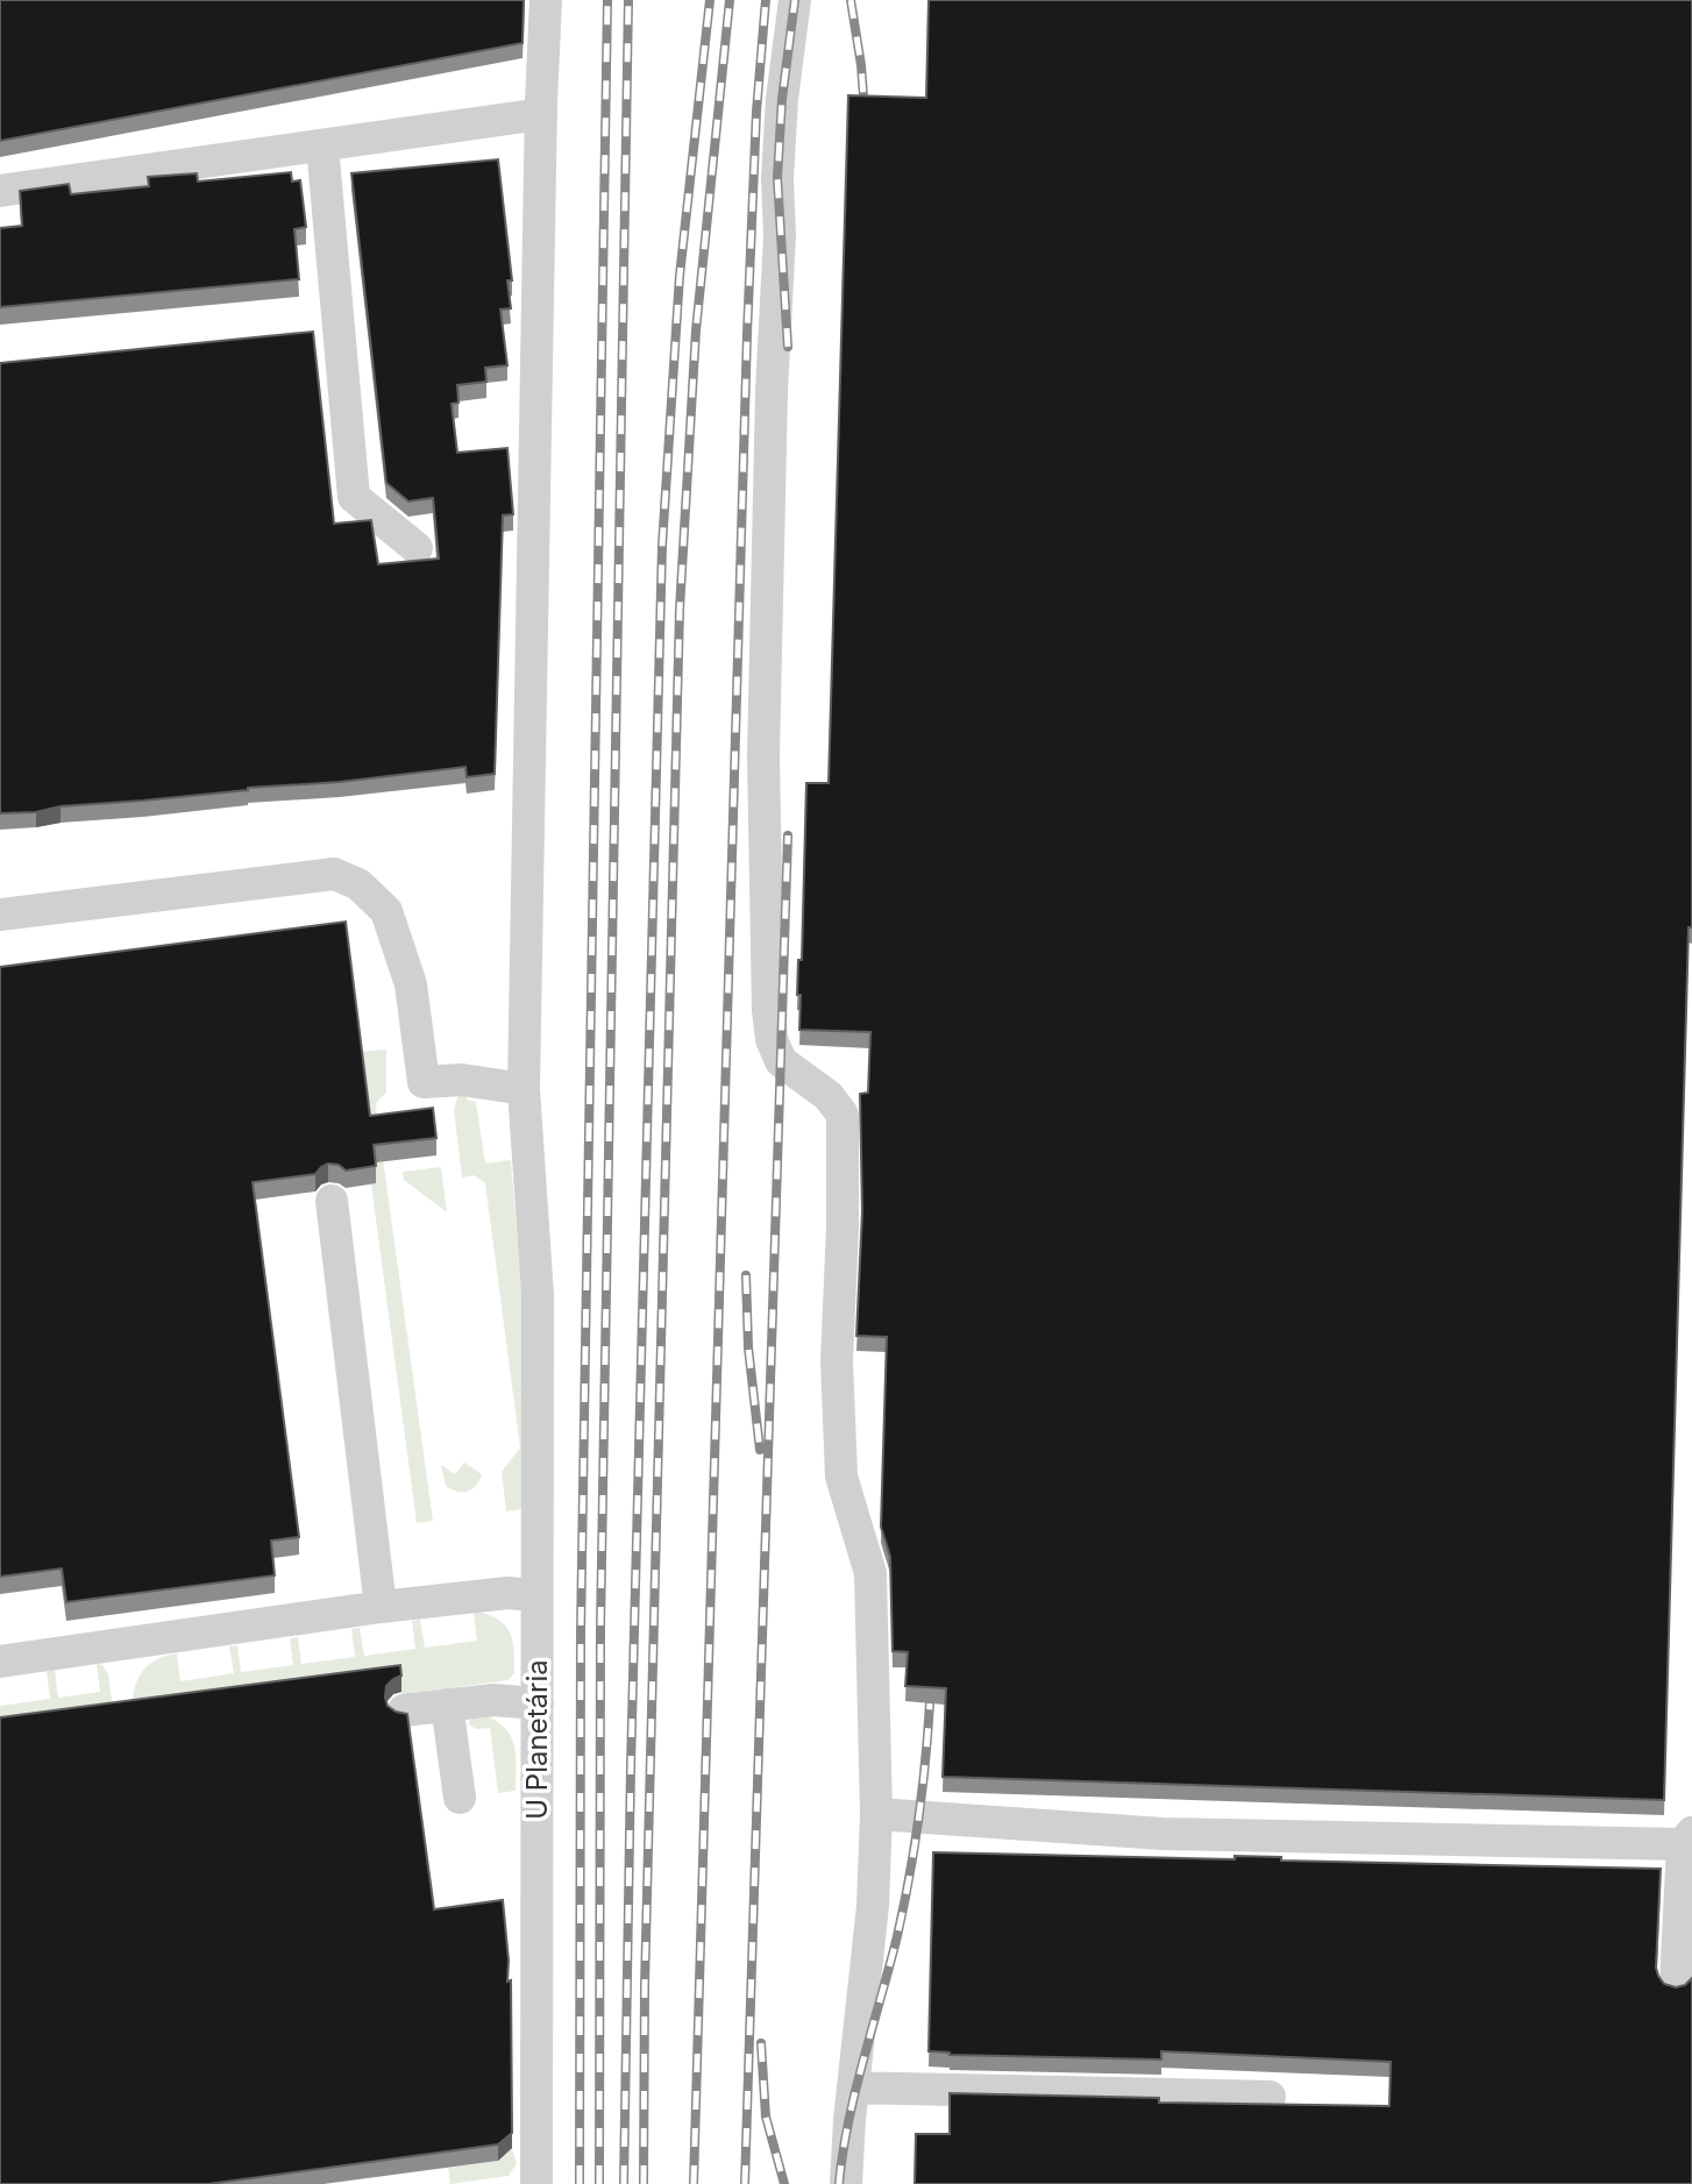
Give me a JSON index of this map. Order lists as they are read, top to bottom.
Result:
{
  "streets": {
    "lane": ["U Planetária"]
  }
}
